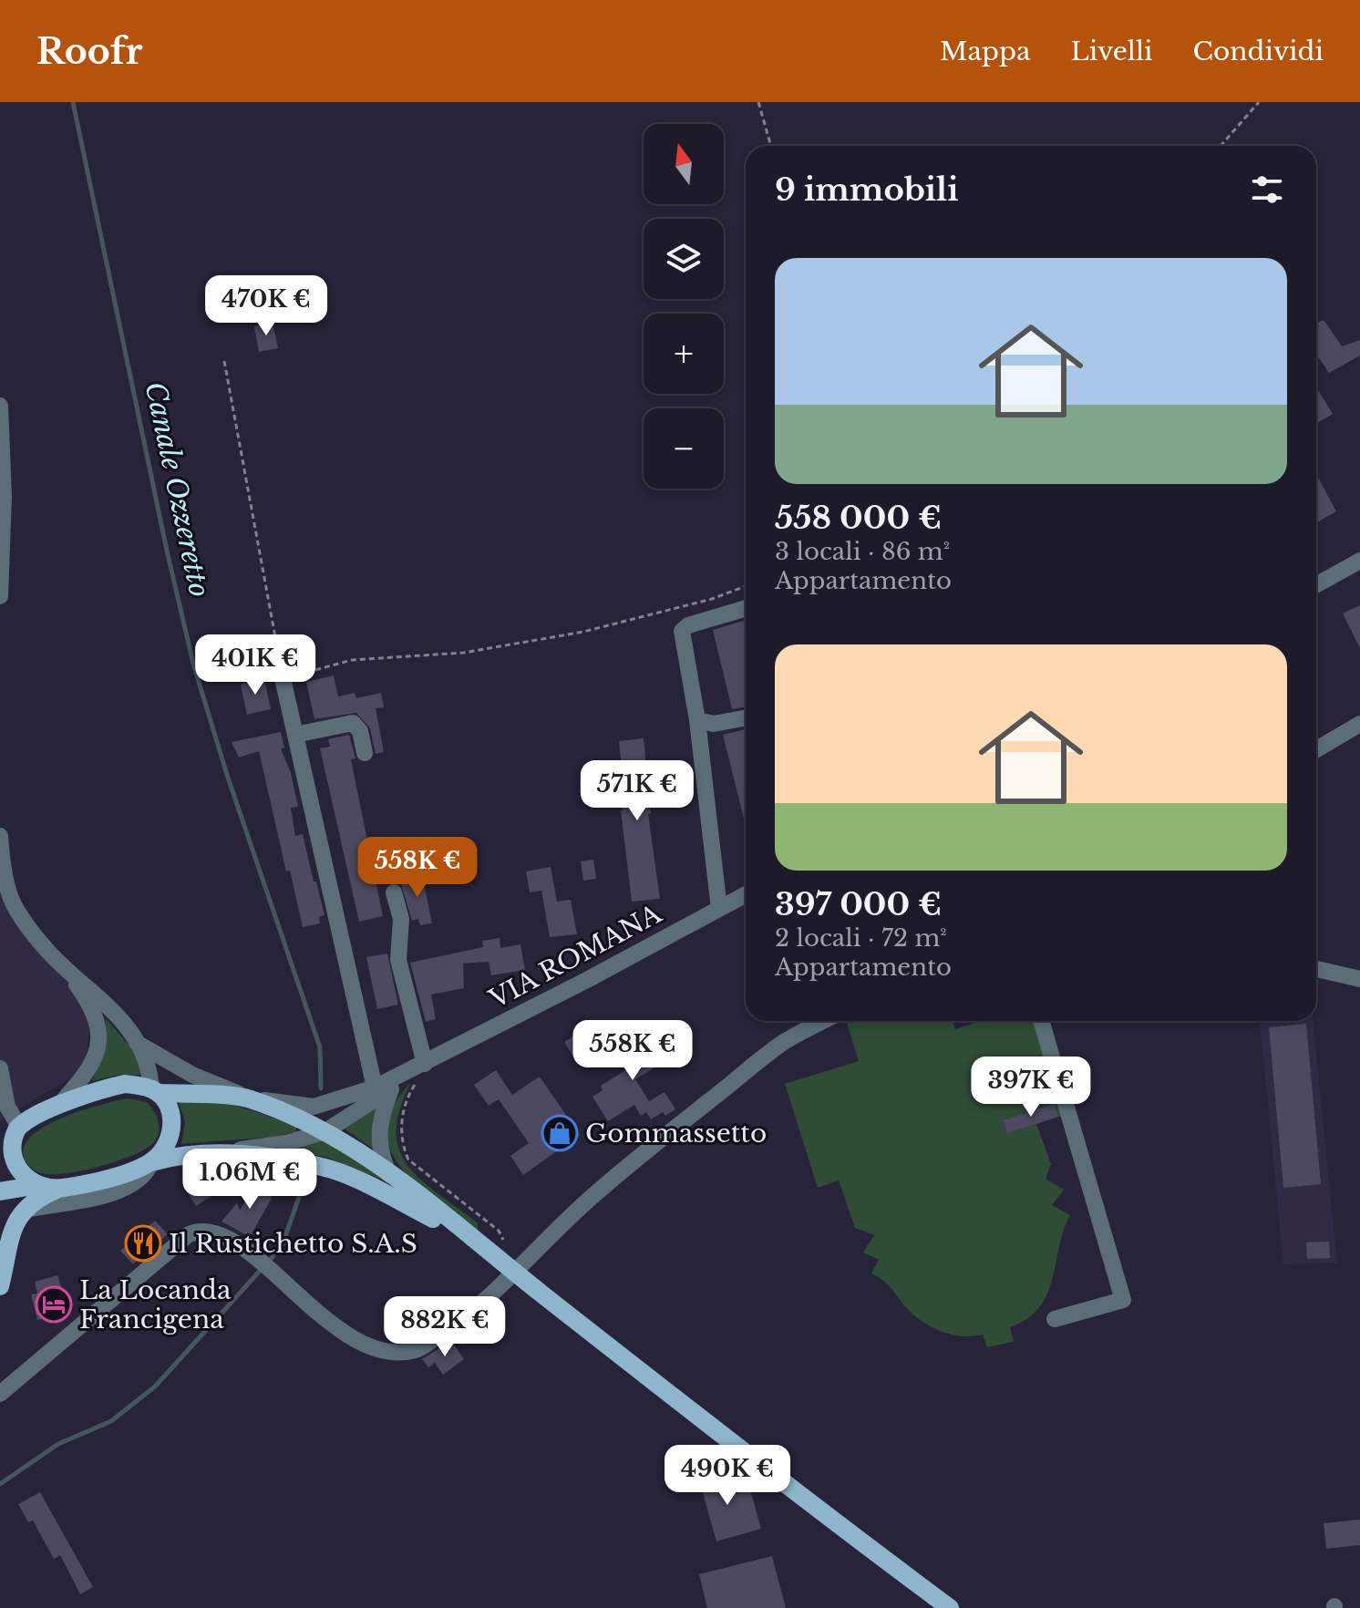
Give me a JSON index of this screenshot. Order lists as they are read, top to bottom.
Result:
{
  "streets": {
    "street": ["VIA ROMANA"]
  },
  "water": ["Canale Ozzeretto"],
  "places": {
    "shop": ["Gommassetto"],
    "restaurant": ["Il Rustichetto S.A.S"],
    "hotel": ["La Locanda Francigena"]
  },
  "north": "top",
  "page": {
    "header": "Roofr",
    "nav": ["Mappa", "Livelli", "Condividi"],
    "map_buttons": ["+", "−"],
    "heading": "9 immobili",
    "list": [
      {
        "name": "558 000 €",
        "note": "3 locali · 86 m² · Appartamento"
      },
      {
        "name": "397 000 €",
        "note": "2 locali · 72 m² · Appartamento"
      }
    ],
    "price": [
      "470K €",
      "401K €",
      "571K €",
      "558K €",
      "558K €",
      "397K €",
      "1.06M €",
      "882K €",
      "490K €"
    ]
  }
}
